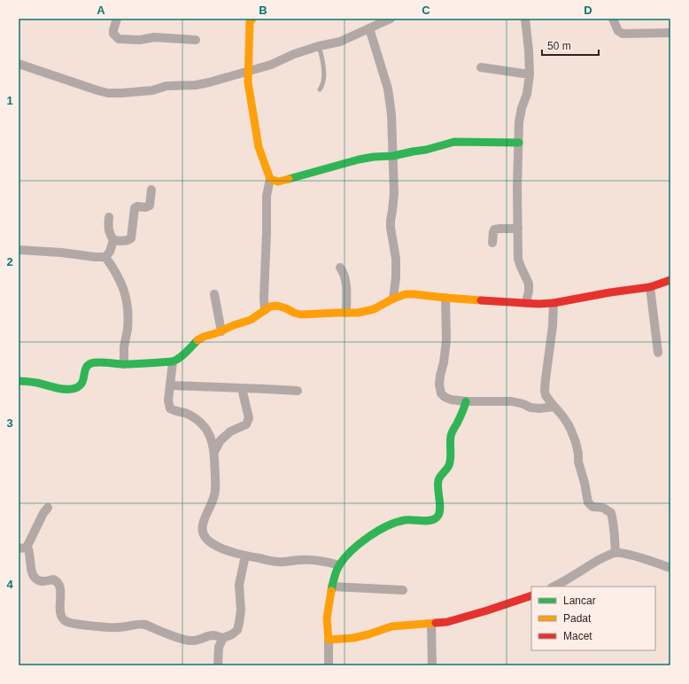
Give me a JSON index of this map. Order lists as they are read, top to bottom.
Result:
{
  "legend": ["Lancar", "Padat", "Macet"],
  "scale_bar": "50 m",
  "grid": {
    "columns": [
      "A",
      "B",
      "C",
      "D"
    ],
    "rows": [
      "1",
      "2",
      "3",
      "4"
    ]
  }
}
